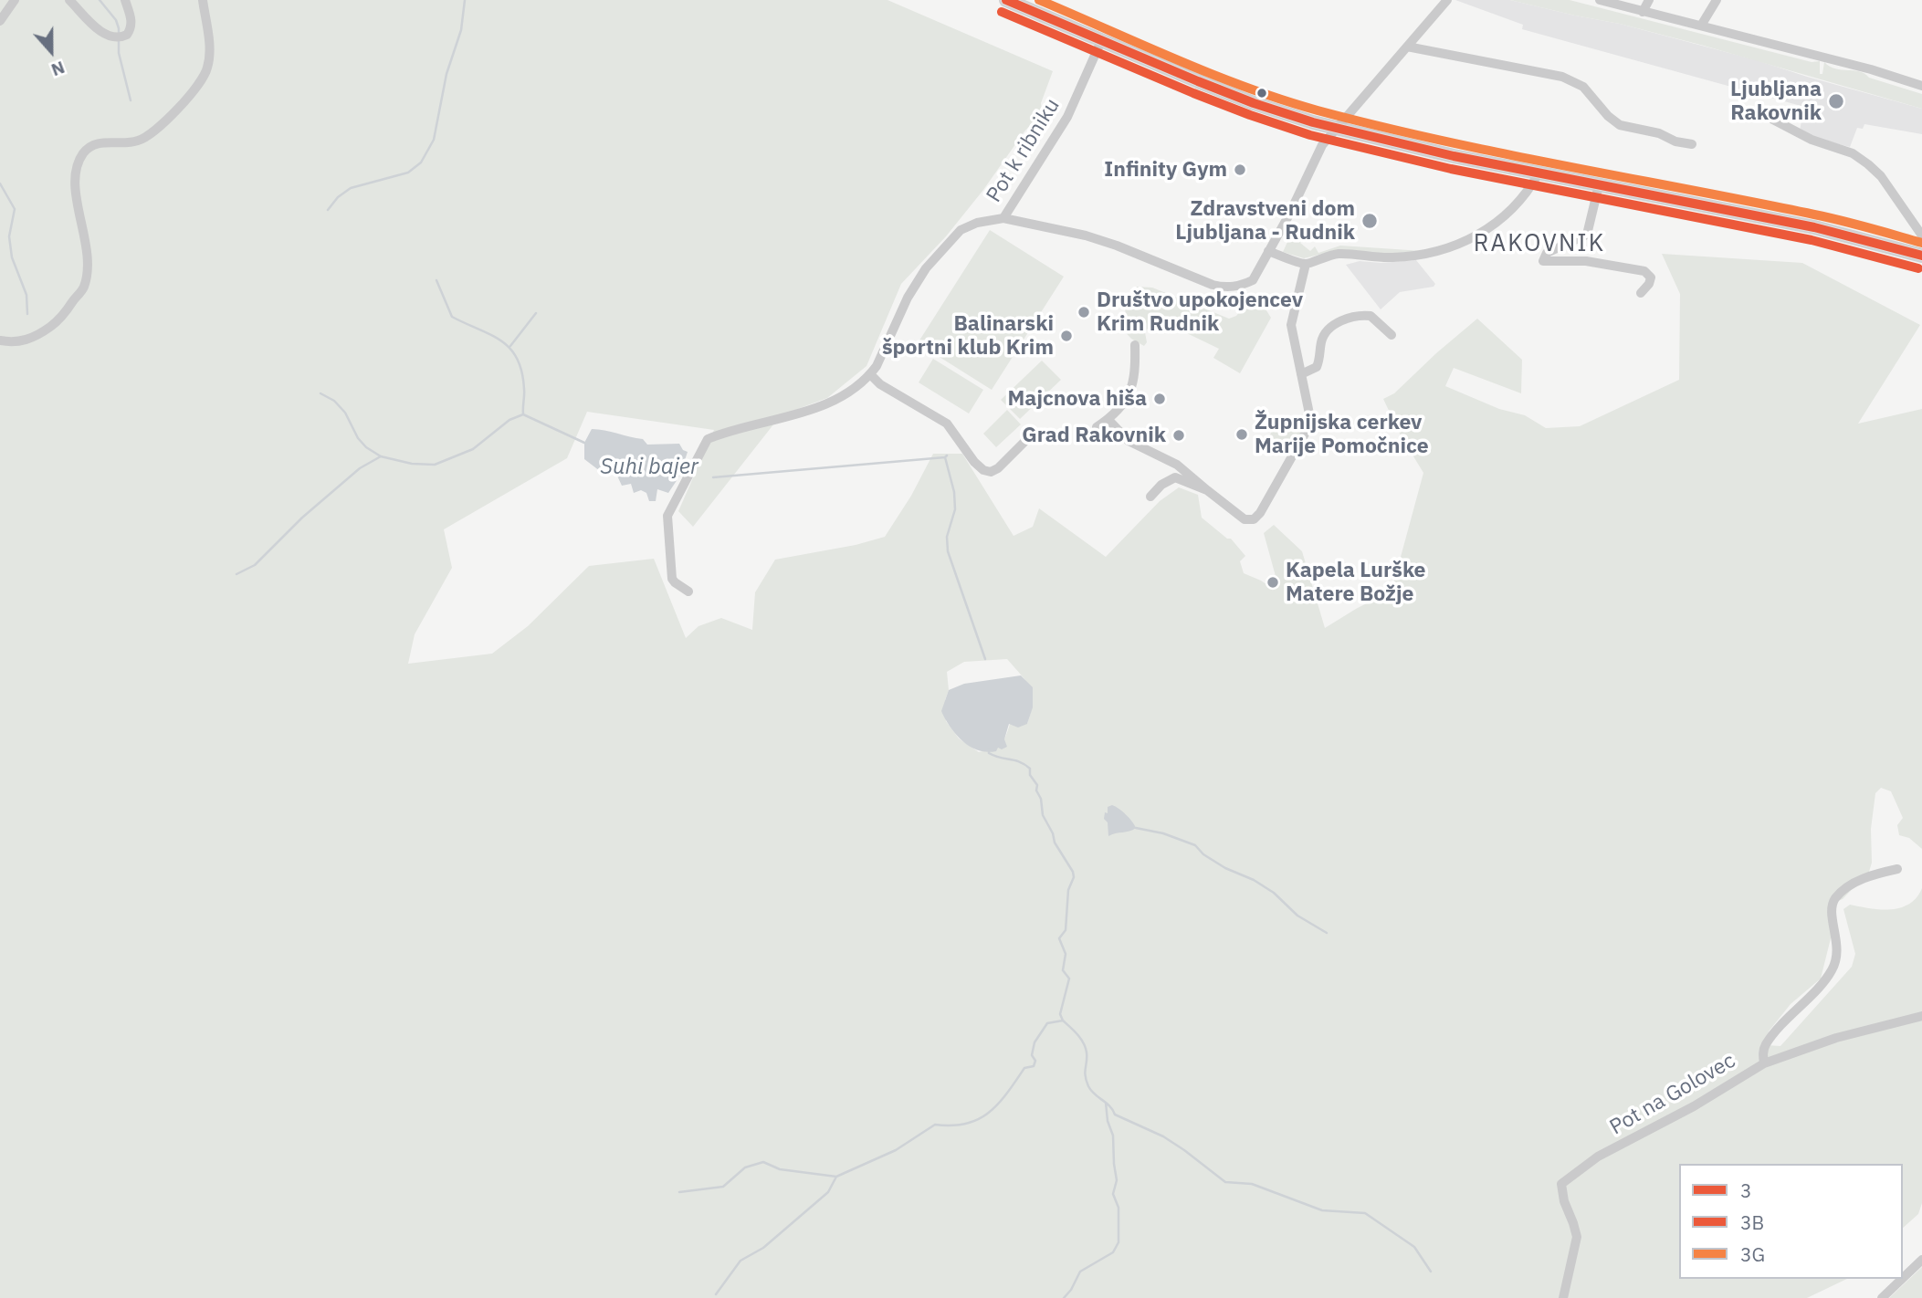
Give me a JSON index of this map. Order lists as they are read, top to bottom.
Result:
{
  "streets": {
    "street": ["Pot k ribniku", "Pot na Golovec"]
  },
  "districts": ["RAKOVNIK"],
  "water": ["Suhi bajer"],
  "places": [
    "Ljubljana Rakovnik",
    "Infinity Gym",
    "Zdravstveni dom Ljubljana - Rudnik",
    "Društvo upokojencev Krim Rudnik",
    "Balinarski športni klub Krim",
    "Majcnova hiša",
    "Župnijska cerkev Marije Pomočnice",
    "Grad Rakovnik",
    "Kapela Lurške Matere Božje"
  ],
  "lines": ["transit line 3", "transit line 3G", "transit line 3B"],
  "legend": ["3", "3B", "3G"],
  "north": "bottom"
}
